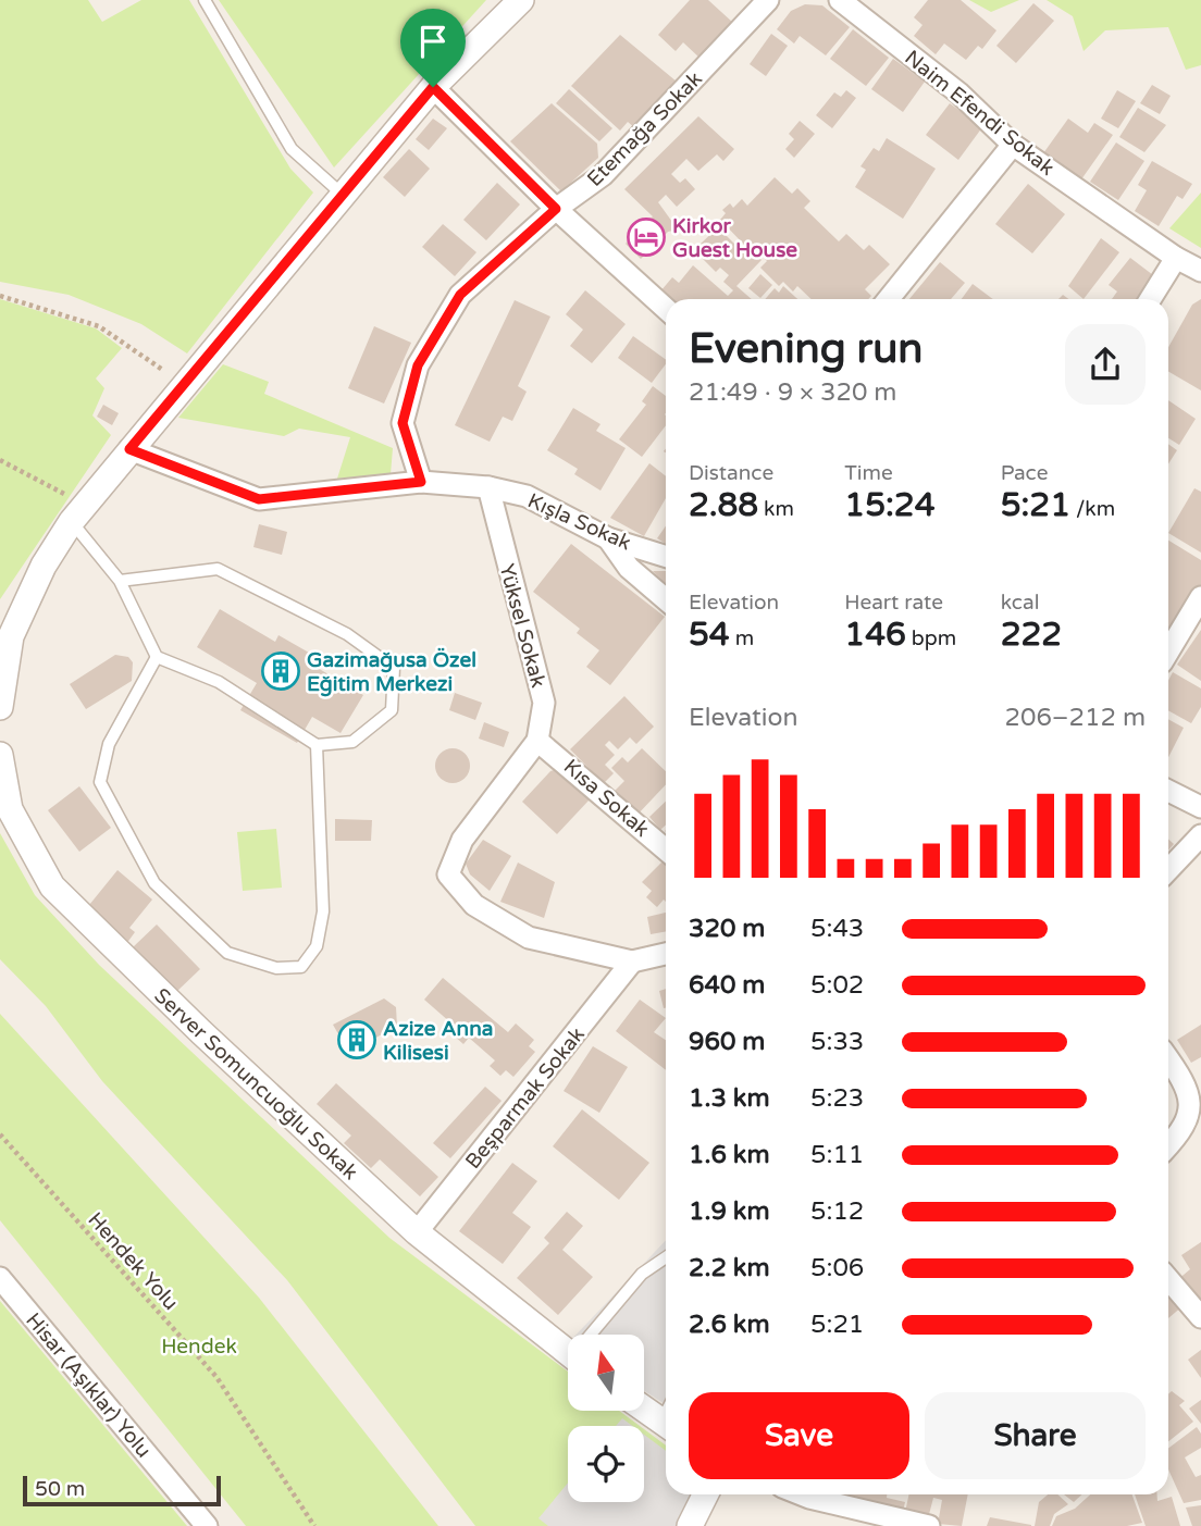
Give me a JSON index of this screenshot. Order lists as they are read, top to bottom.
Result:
{
  "streets": {
    "street": [
      "Naim Efendi Sokak",
      "Etemağa Sokak",
      "Kışla Sokak",
      "Yüksel Sokak",
      "Kısa Sokak",
      "Server Somuncuoğlu Sokak",
      "Beşparmak Sokak",
      "Hisar (Aşıklar) Yolu"
    ],
    "path": ["Hendek Yolu"]
  },
  "crossings": [
    ["Etemağa Sokak", "Kışla Sokak"],
    ["Kışla Sokak", "Yüksel Sokak"],
    ["Yüksel Sokak", "Kısa Sokak"],
    ["Yüksel Sokak", "Beşparmak Sokak"],
    ["Server Somuncuoğlu Sokak", "Beşparmak Sokak"]
  ],
  "parks": ["Hendek"],
  "places": {
    "hotel": ["Kirkor Guest House"],
    "building": ["Gazimağusa Özel Eğitim Merkezi", "Azize Anna Kilisesi"]
  },
  "scale_bar": "50 m",
  "north": "top",
  "page": {
    "heading": ["Evening run", "21:49 · 9 × 320 m"],
    "stats": [
      ["Distance", "2.88 km"],
      ["Time", "15:24"],
      ["Pace", "5:21 /km"],
      ["Elevation", "54 m"],
      ["Heart rate", "146 bpm"],
      ["kcal", "222"]
    ],
    "chart": ["Elevation", "206–212 m"],
    "list": [
      {
        "name": "320 m",
        "note": "5:43"
      },
      {
        "name": "640 m",
        "note": "5:02"
      },
      {
        "name": "960 m",
        "note": "5:33"
      },
      {
        "name": "1.3 km",
        "note": "5:23"
      },
      {
        "name": "1.6 km",
        "note": "5:11"
      },
      {
        "name": "1.9 km",
        "note": "5:12"
      },
      {
        "name": "2.2 km",
        "note": "5:06"
      },
      {
        "name": "2.6 km",
        "note": "5:21"
      }
    ],
    "buttons": ["Save", "Share"],
    "scale": "50 m"
  }
}
